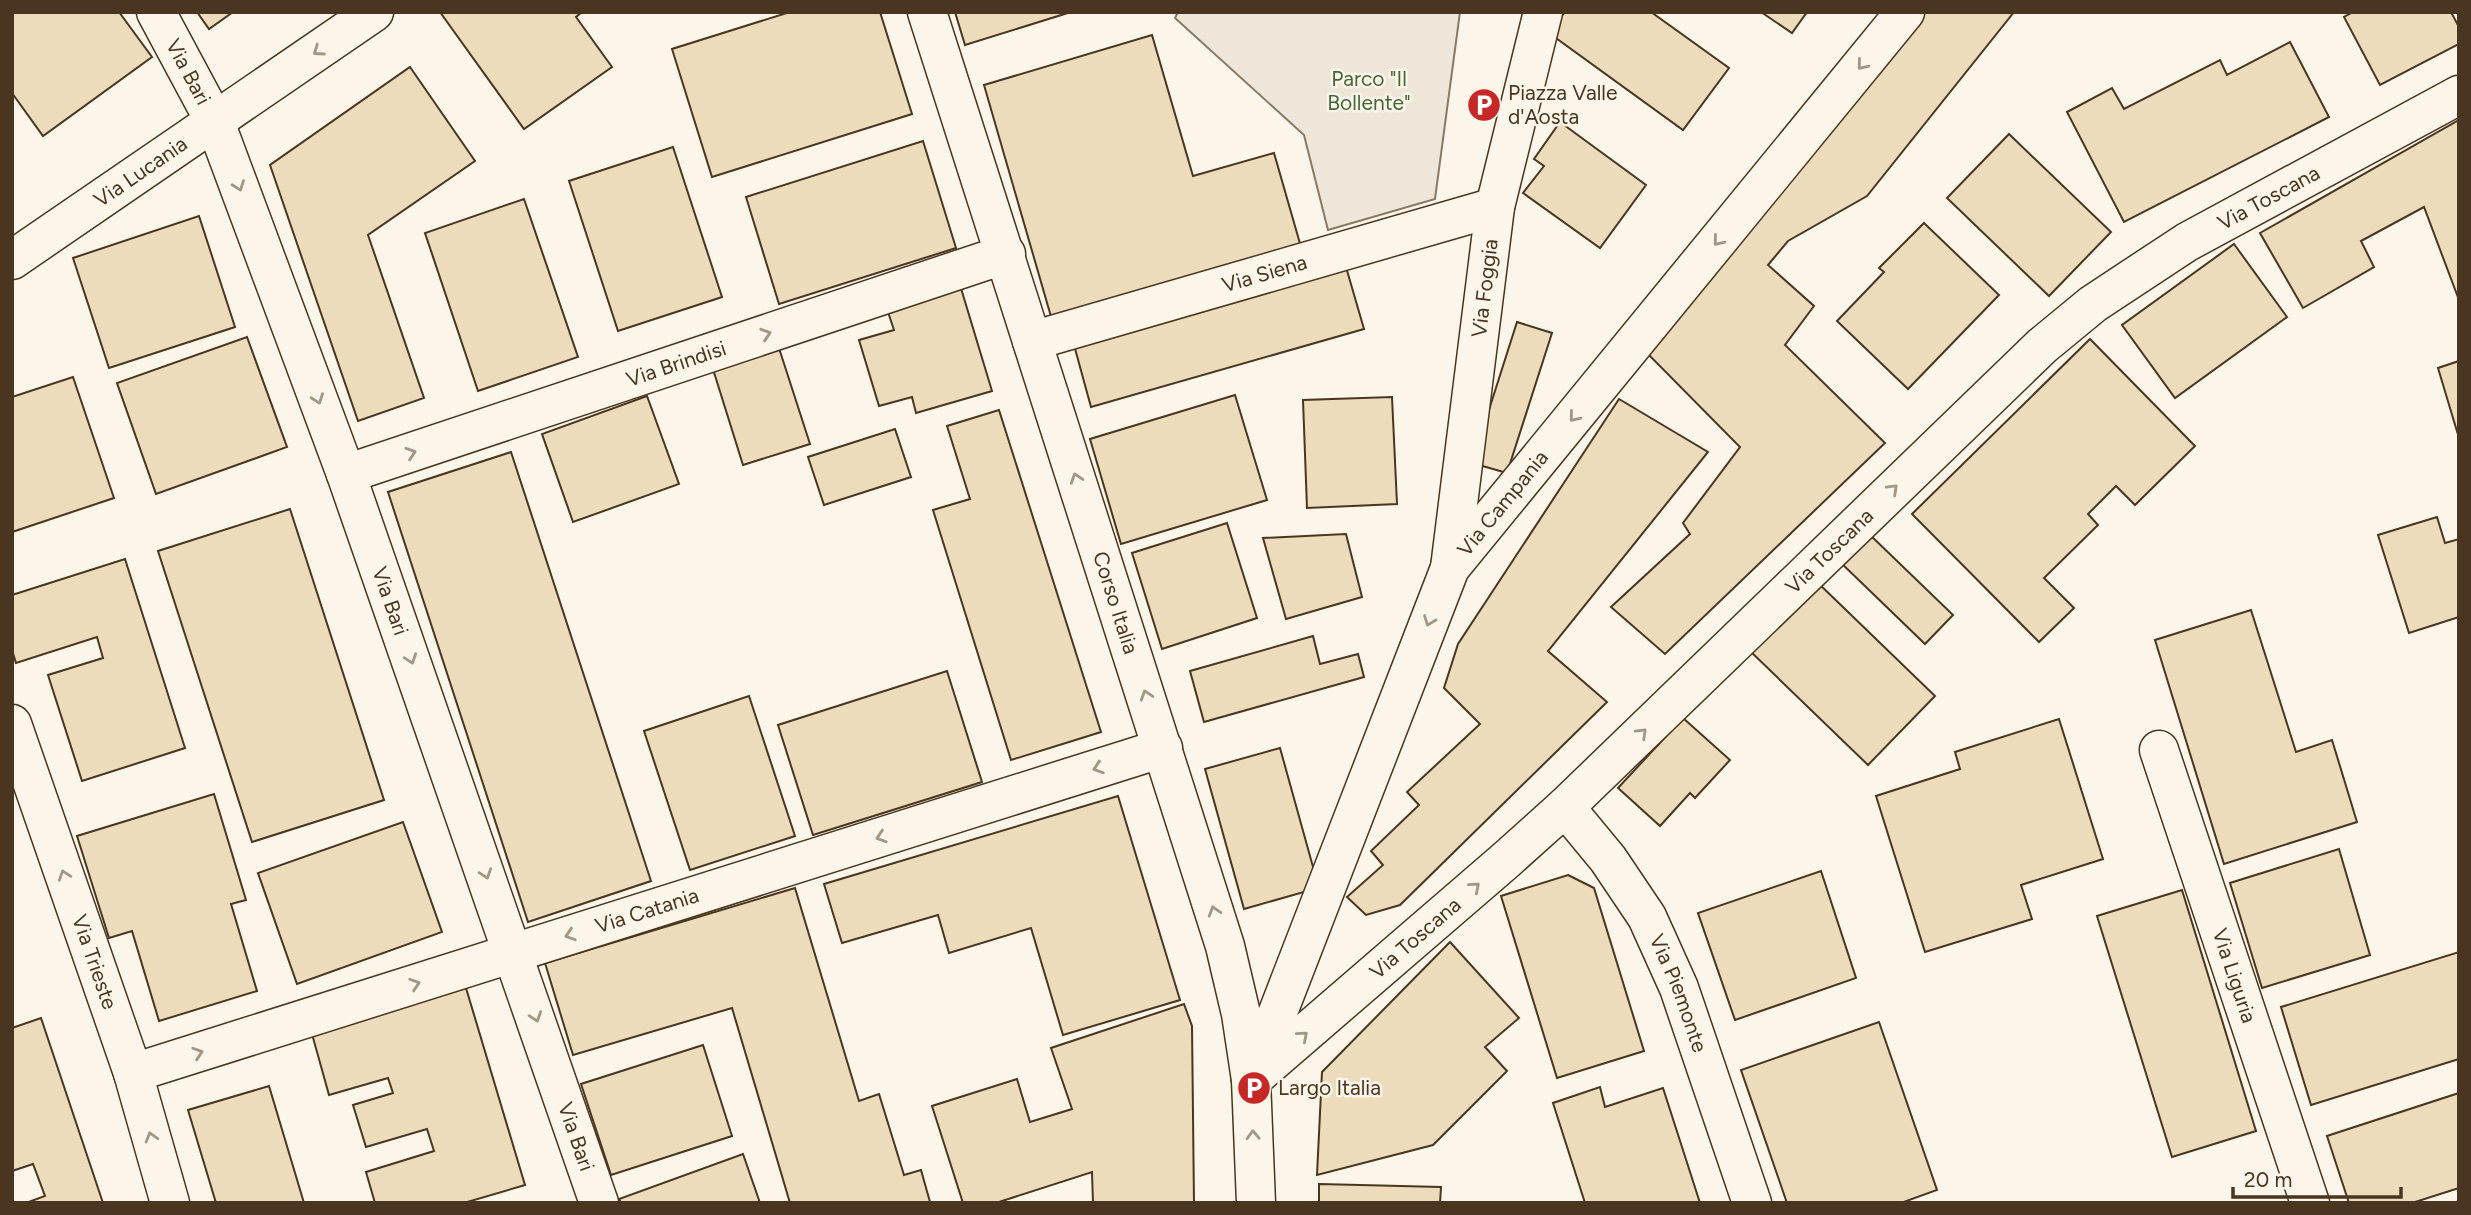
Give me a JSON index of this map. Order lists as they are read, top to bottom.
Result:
{
  "streets": {
    "street": [
      "Via Bari",
      "Via Lucania",
      "Via Toscana",
      "Via Siena",
      "Via Foggia",
      "Via Brindisi",
      "Via Campania",
      "Corso Italia",
      "Via Catania",
      "Via Trieste",
      "Via Liguria",
      "Via Piemonte"
    ]
  },
  "crossings": [
    ["Via Bari", "Via Lucania"],
    ["Via Bari", "Via Brindisi"],
    ["Via Bari", "Via Catania"],
    ["Via Toscana", "Via Campania"],
    ["Via Toscana", "Corso Italia"],
    ["Via Toscana", "Via Piemonte"],
    ["Via Siena", "Via Foggia"],
    ["Via Siena", "Corso Italia"],
    ["Via Foggia", "Via Campania"],
    ["Via Brindisi", "Corso Italia"],
    ["Via Campania", "Corso Italia"],
    ["Corso Italia", "Via Catania"],
    ["Via Catania", "Via Trieste"]
  ],
  "one_way": [
    "Via Bari",
    "Via Lucania",
    "Via Toscana",
    "Via Brindisi",
    "Via Campania",
    "Corso Italia",
    "Via Trieste"
  ],
  "parks": ["Parco \"Il Bollente\""],
  "places": {
    "parking": ["Piazza Valle d'Aosta", "Largo Italia"]
  },
  "scale_bar": "20 m"
}
